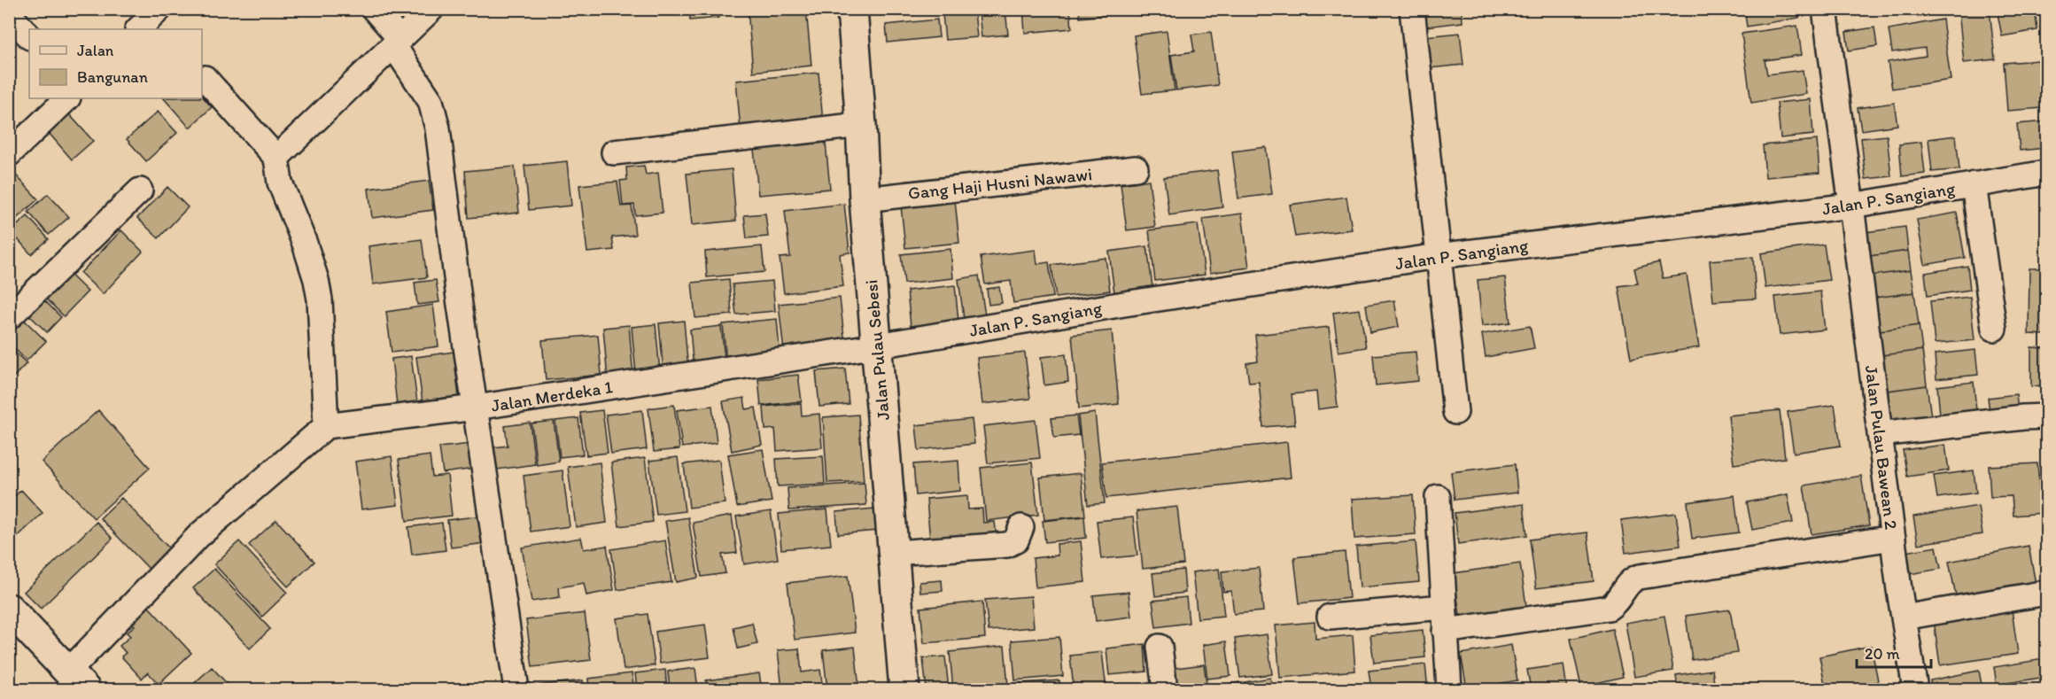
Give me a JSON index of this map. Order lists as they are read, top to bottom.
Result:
{
  "streets": {
    "street": [
      "Gang Haji Husni Nawawi",
      "Jalan P. Sangiang",
      "Jalan Pulau Sebesi",
      "Jalan Merdeka 1",
      "Jalan Pulau Bawean 2"
    ]
  },
  "crossings": [
    ["Gang Haji Husni Nawawi", "Jalan Pulau Sebesi"],
    ["Jalan P. Sangiang", "Jalan Pulau Sebesi"],
    ["Jalan P. Sangiang", "Jalan Merdeka 1"],
    ["Jalan P. Sangiang", "Jalan Pulau Bawean 2"],
    ["Jalan Pulau Sebesi", "Jalan Merdeka 1"]
  ],
  "legend": ["Jalan", "Bangunan"],
  "scale_bar": "20 m"
}
